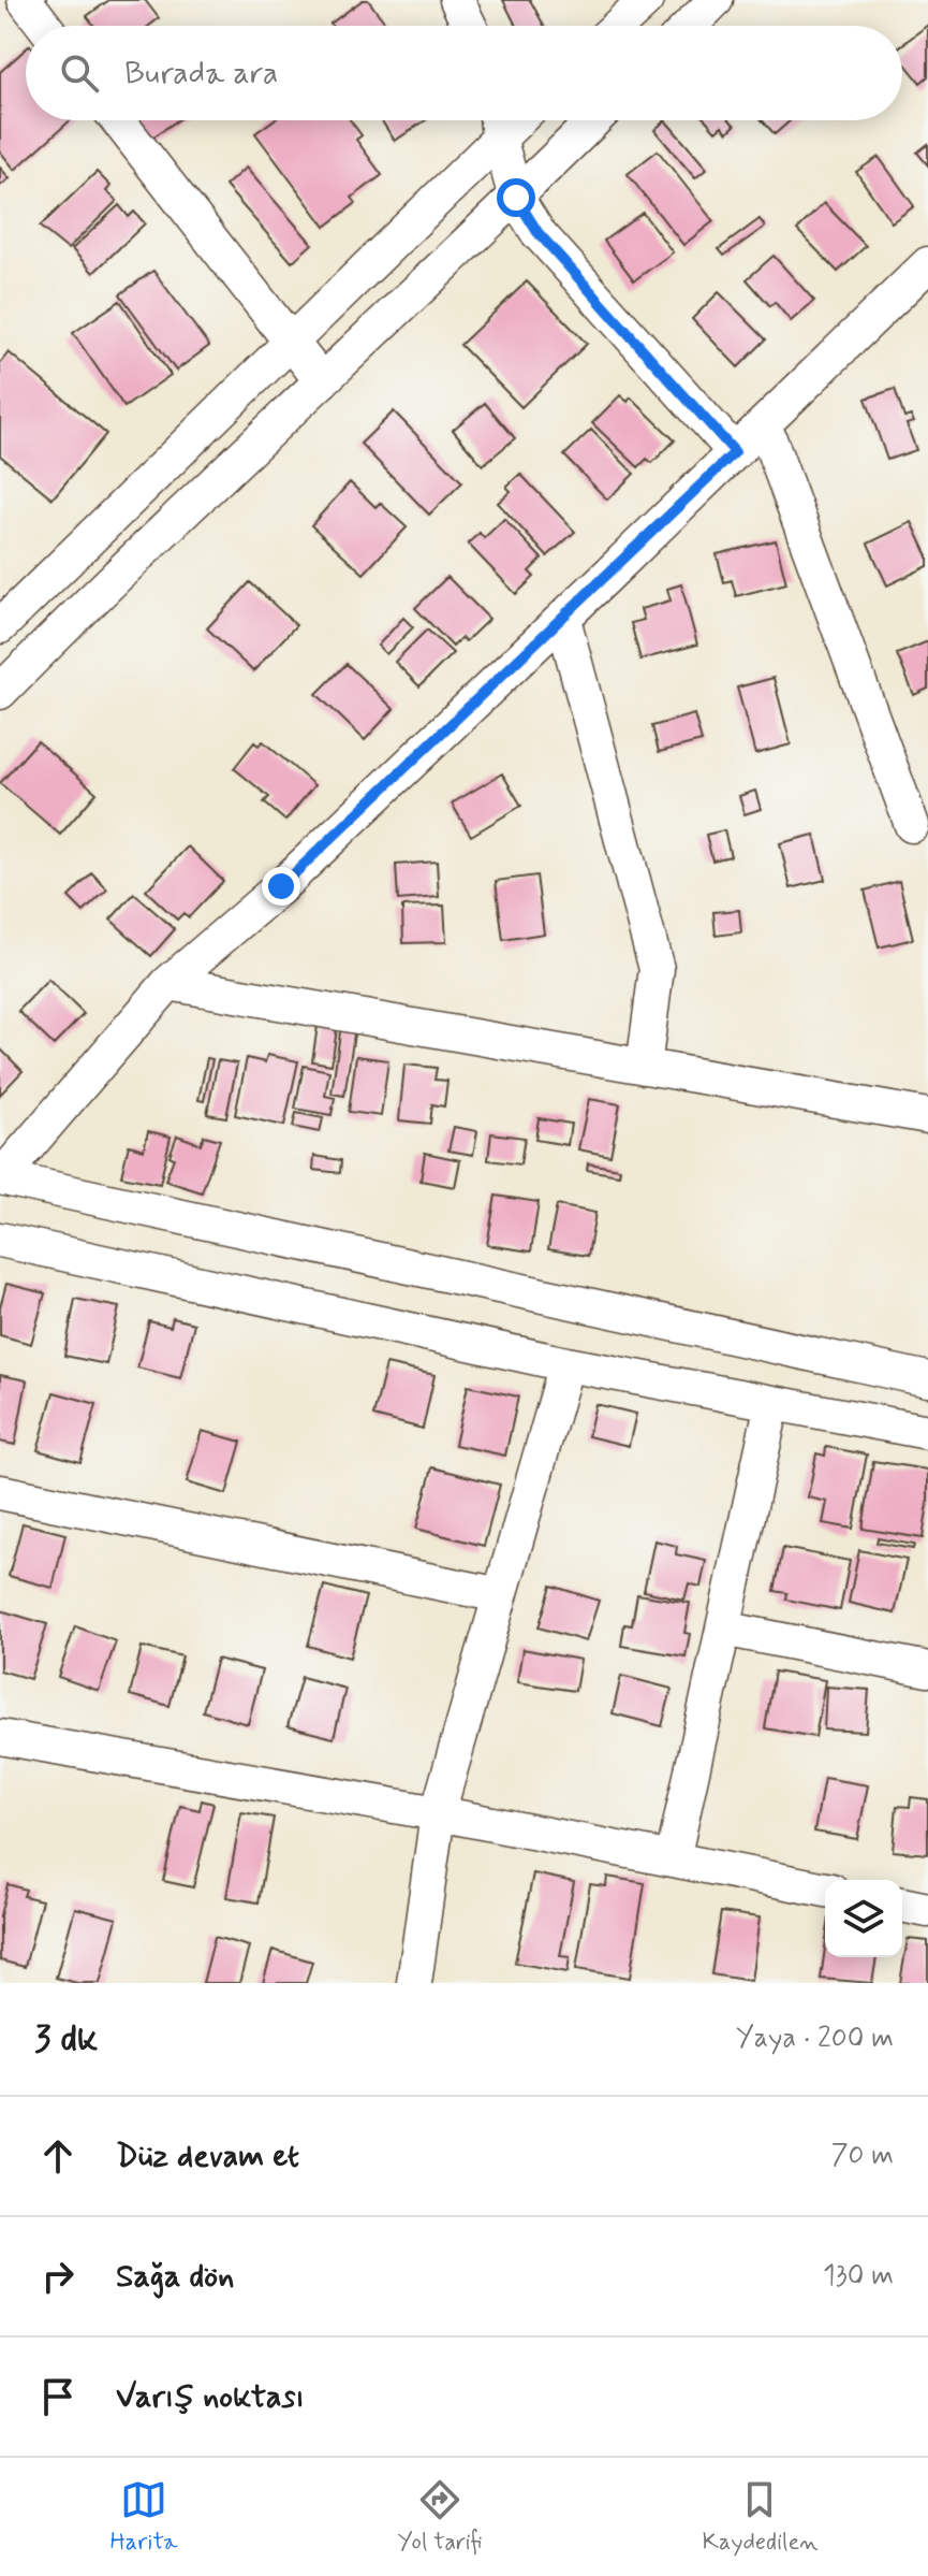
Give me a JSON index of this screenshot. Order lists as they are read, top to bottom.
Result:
{
  "page": {
    "search": "Burada ara",
    "heading": ["3 dk", "Yaya · 200 m"],
    "list": [
      ["Düz devam et", "70 m"],
      ["Sağa dön", "130 m"],
      "Varış noktası"
    ],
    "nav": ["Harita", "Yol tarifi", "Kaydedilen"]
  }
}
